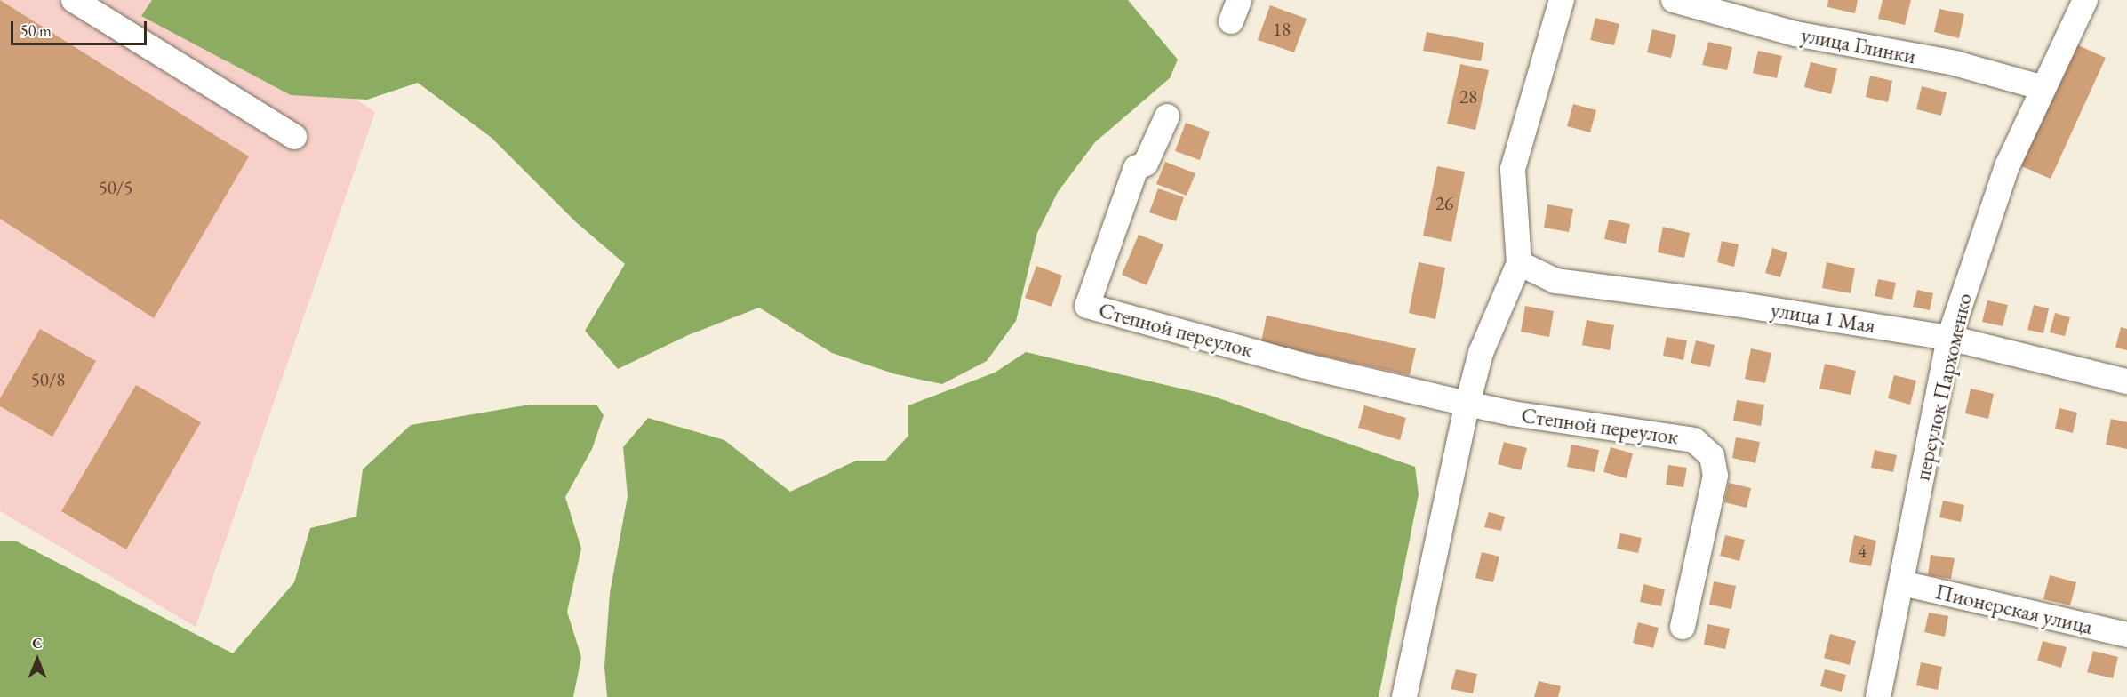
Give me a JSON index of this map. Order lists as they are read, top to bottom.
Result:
{
  "streets": {
    "street": [
      "улица Глинки",
      "улица 1 Мая",
      "Степной переулок",
      "переулок Пархоменко",
      "Пионерская улица"
    ]
  },
  "crossings": [
    ["улица Глинки", "переулок Пархоменко"],
    ["улица 1 Мая", "переулок Пархоменко"],
    ["переулок Пархоменко", "Пионерская улица"]
  ],
  "house_numbers": [
    "18",
    "28",
    "50/5",
    "26",
    "50/8",
    "4"
  ],
  "scale_bar": "50 m",
  "north": "top"
}
